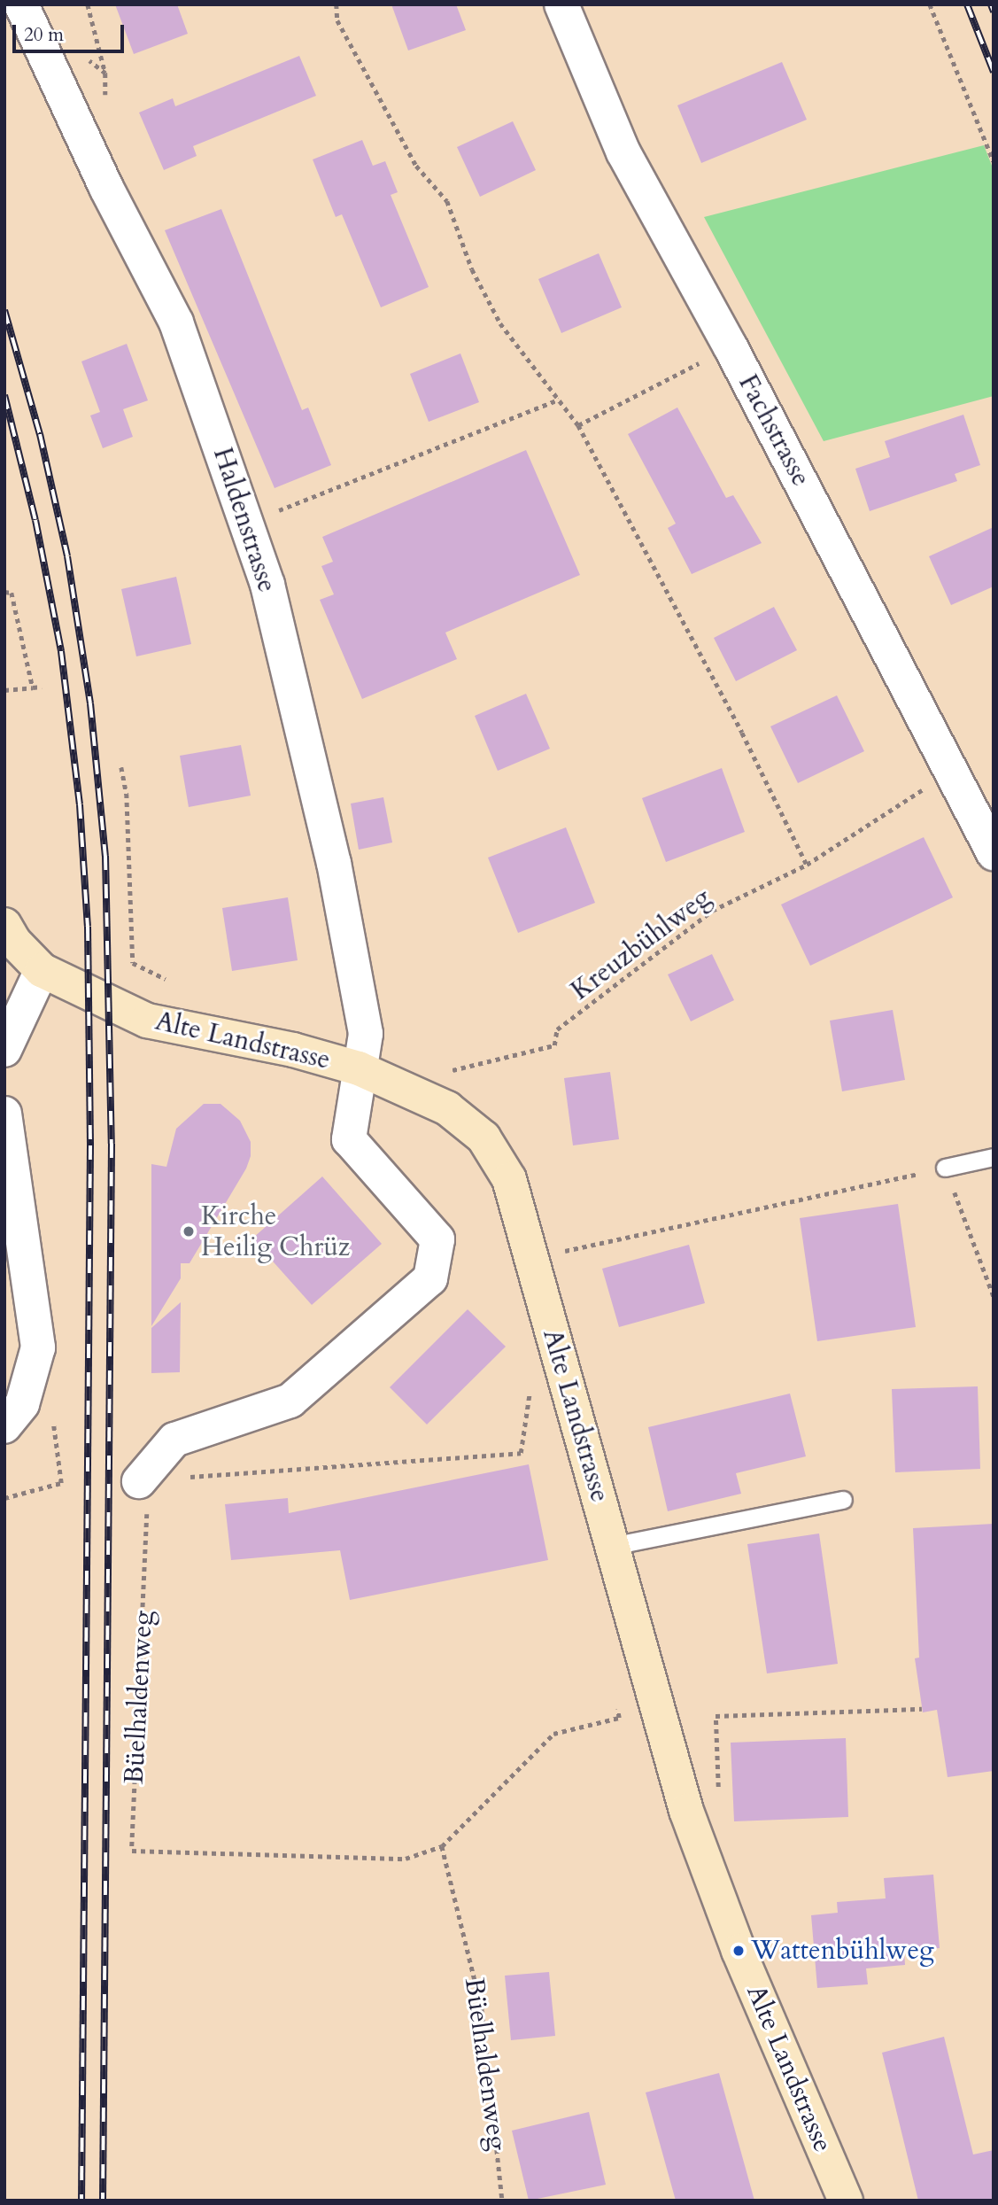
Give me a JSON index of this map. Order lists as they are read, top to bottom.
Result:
{
  "streets": {
    "main road": ["Alte Landstrasse"],
    "street": ["Fachstrasse", "Haldenstrasse"],
    "path": ["Kreuzbühlweg", "Büelhaldenweg"]
  },
  "crossings": [
    ["Haldenstrasse", "Alte Landstrasse"]
  ],
  "places": ["Kirche Heilig Chrüz", "Wattenbühlweg"],
  "scale_bar": "20 m"
}
